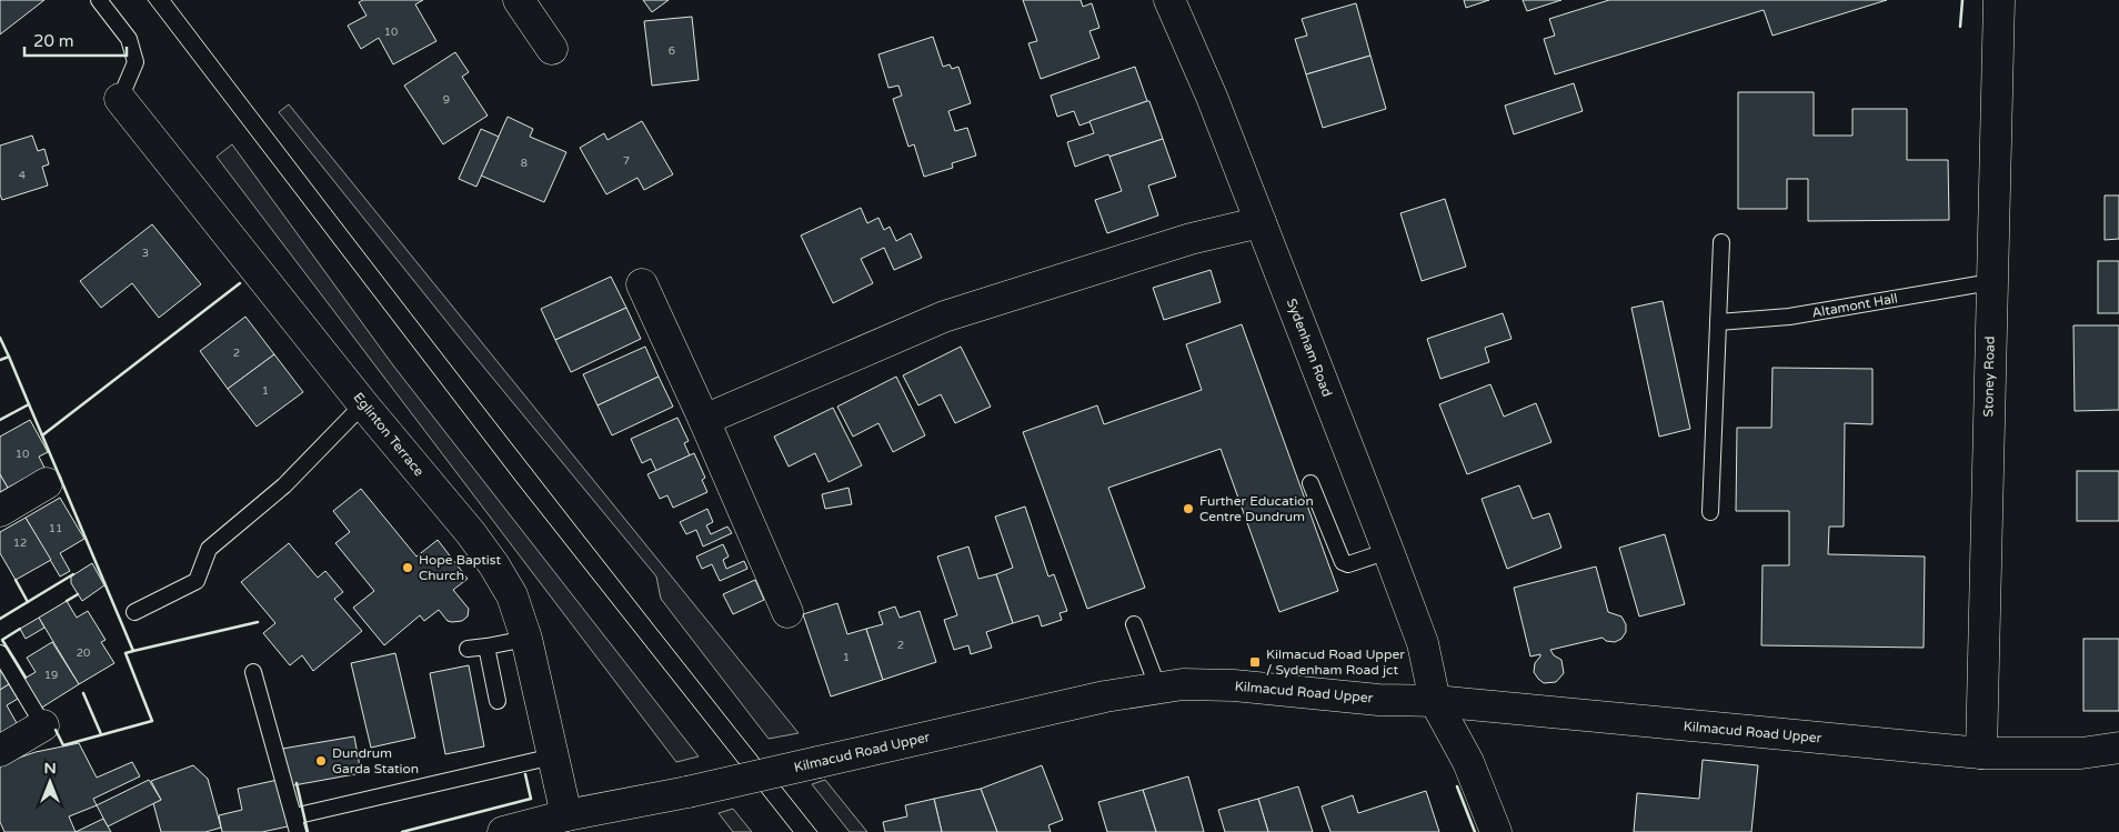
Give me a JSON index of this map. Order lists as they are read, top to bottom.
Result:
{
  "streets": {
    "street": [
      "Sydenham Road",
      "Stoney Road",
      "Eglinton Terrace",
      "Kilmacud Road Upper"
    ],
    "lane": ["Altamont Hall"]
  },
  "crossings": [
    ["Altamont Hall", "Stoney Road"],
    ["Sydenham Road", "Kilmacud Road Upper"],
    ["Stoney Road", "Kilmacud Road Upper"],
    ["Eglinton Terrace", "Kilmacud Road Upper"]
  ],
  "places": {
    "other": ["Further Education Centre Dundrum", "Hope Baptist Church", "Dundrum Garda Station"],
    "transit": ["Kilmacud Road Upper / Sydenham Road jct"]
  },
  "house_numbers": [
    "10",
    "6",
    "9",
    "7",
    "8",
    "4",
    "3",
    "2",
    "1",
    "10",
    "11",
    "12",
    "2",
    "20",
    "1",
    "19"
  ],
  "scale_bar": "20 m",
  "north": "top"
}
